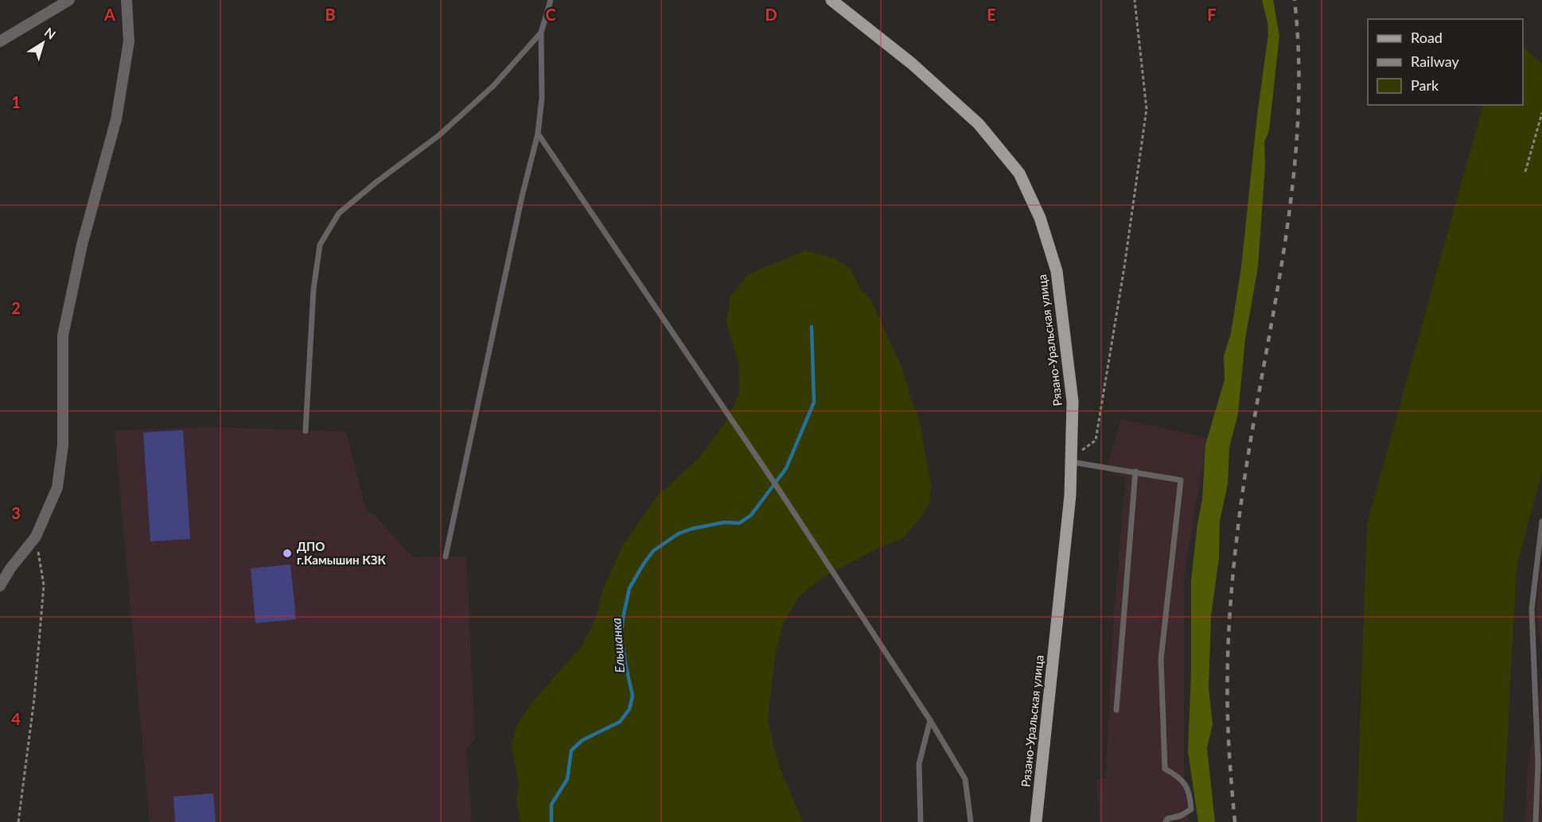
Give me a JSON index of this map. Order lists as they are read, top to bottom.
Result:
{
  "streets": {
    "main road": ["Рязано-Уральская улица"]
  },
  "water": ["Ельшанка"],
  "places": ["ДПО г.Камышин КЗК"],
  "legend": ["Road", "Railway", "Park"],
  "north": "top right",
  "grid": {
    "columns": [
      "A",
      "B",
      "C",
      "D",
      "E",
      "F"
    ],
    "rows": [
      "1",
      "2",
      "3",
      "4"
    ]
  }
}
